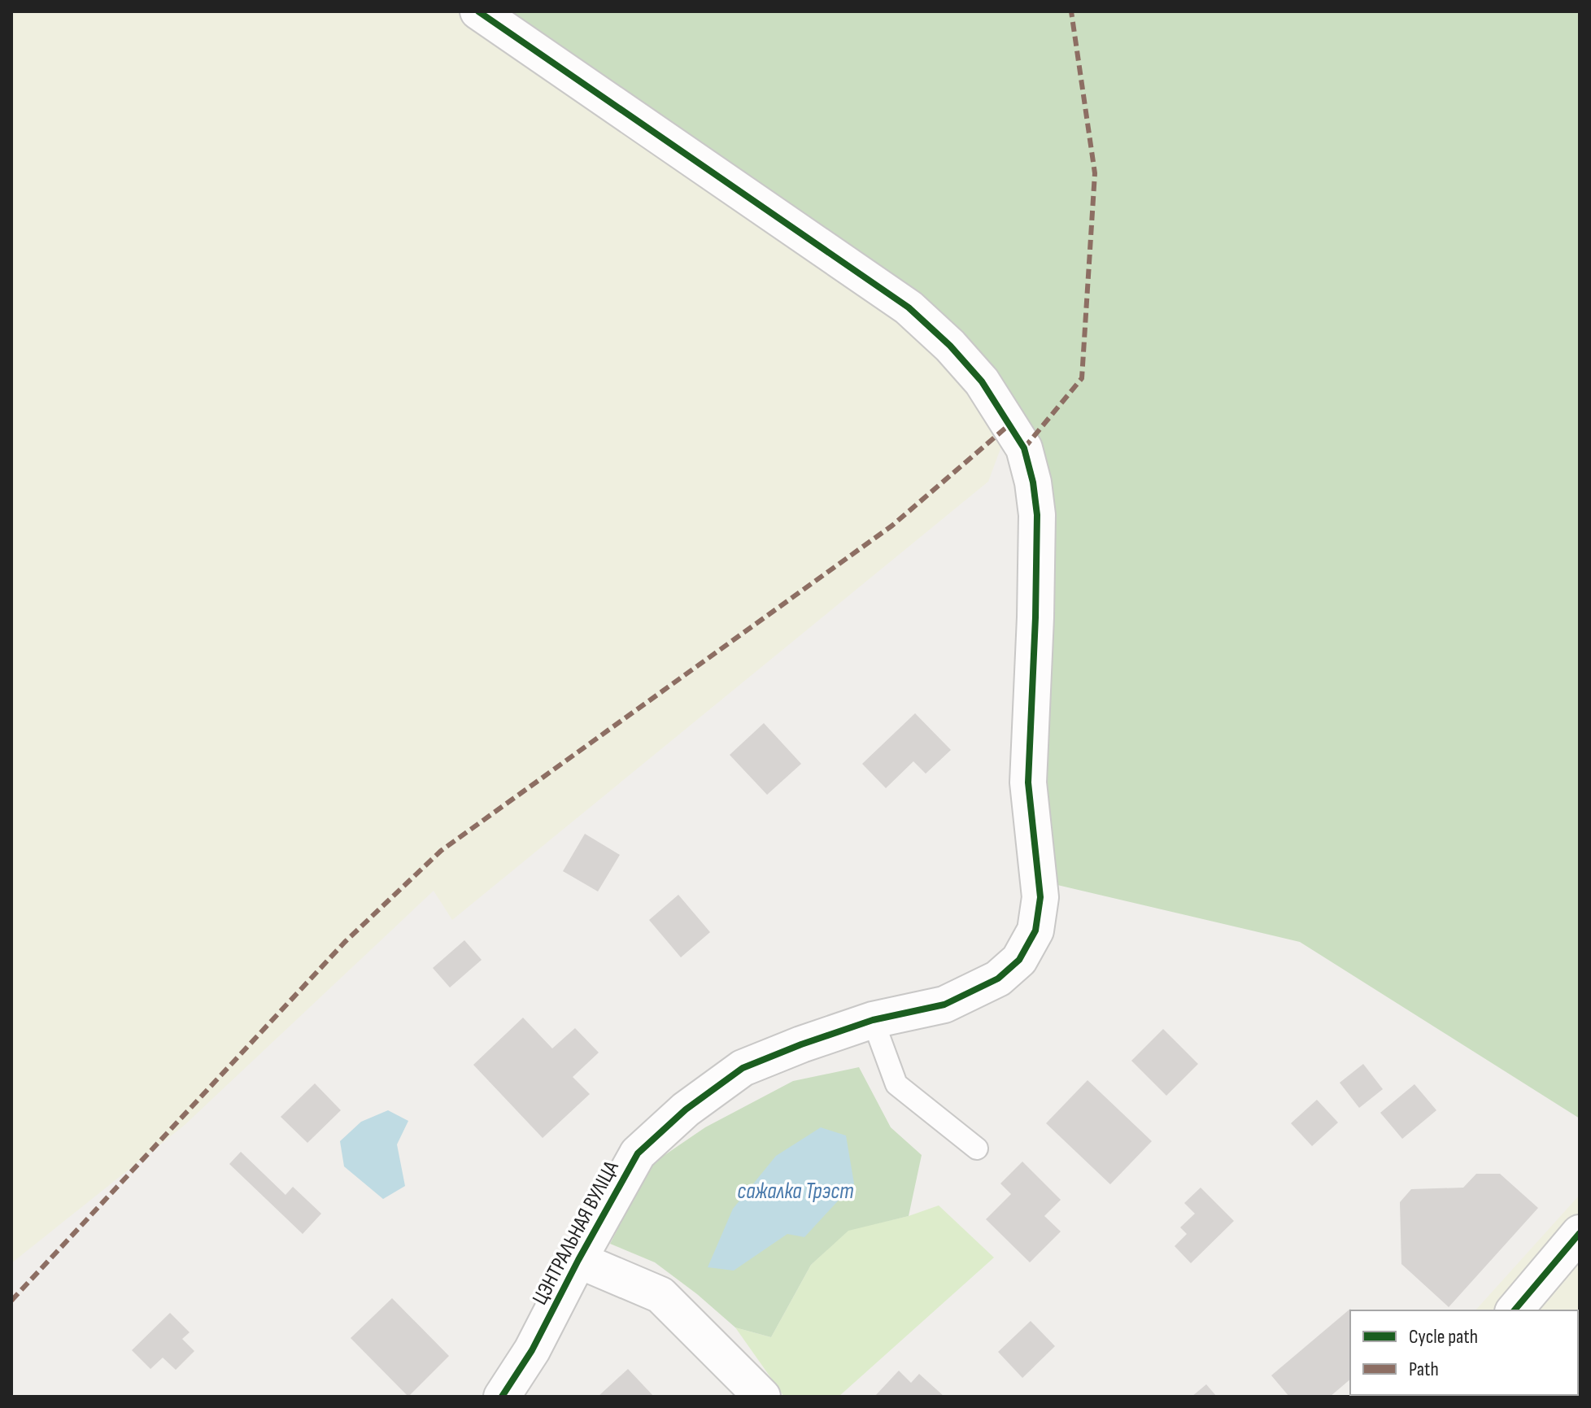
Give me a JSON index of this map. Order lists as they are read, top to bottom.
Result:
{
  "streets": {
    "street": ["ЦЭНТРАЛЬНАЯ ВУЛІЦА"]
  },
  "water": ["сажалка Трэст"],
  "legend": ["Cycle path", "Path"]
}
